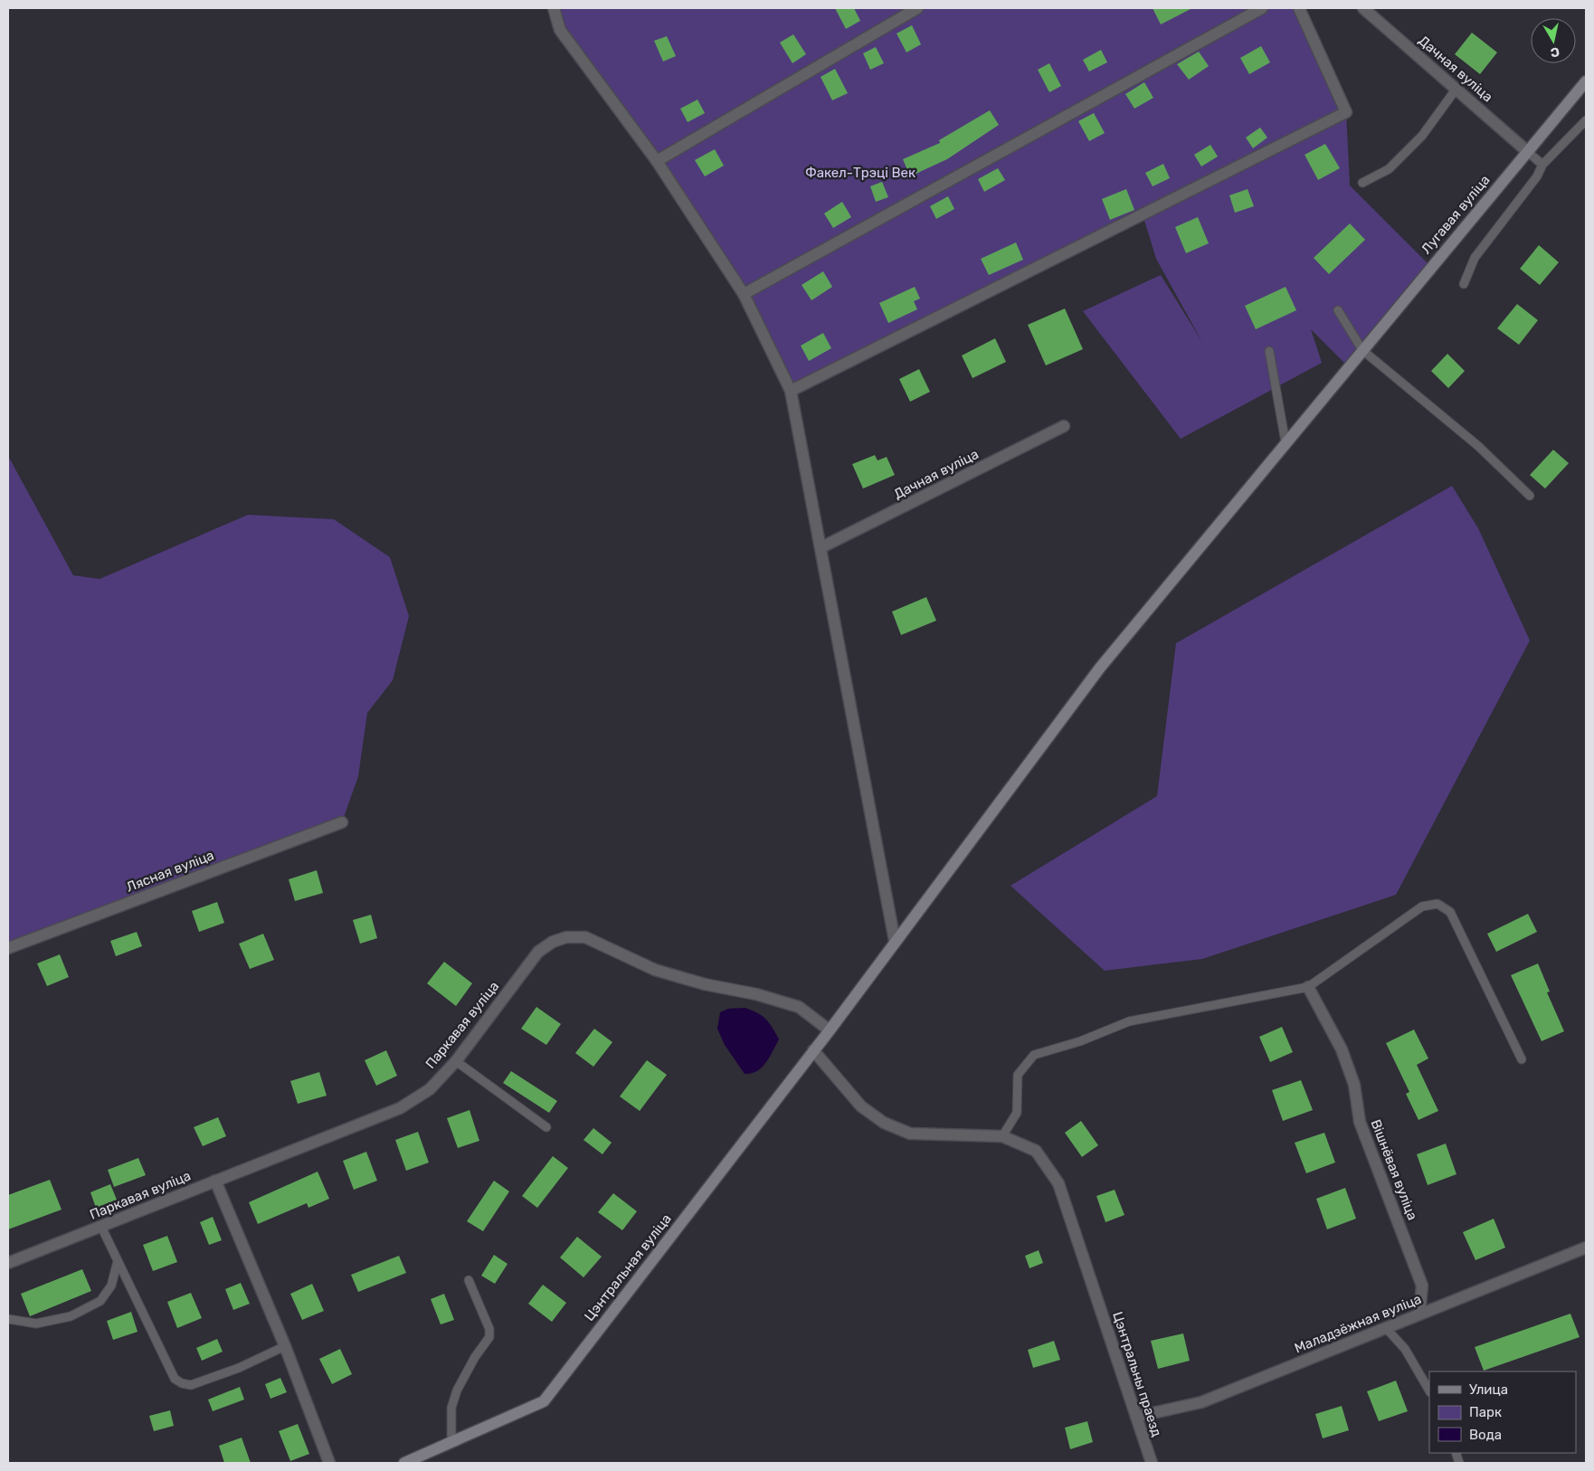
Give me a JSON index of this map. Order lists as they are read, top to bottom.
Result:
{
  "streets": {
    "street": [
      "Дачная вуліца",
      "Лугавая вуліца",
      "Лясная вуліца",
      "Паркавая вуліца",
      "Вішнёвая вуліца",
      "Цэнтральная вуліца",
      "Маладзёжная вуліца",
      "Цэнтральны праезд"
    ]
  },
  "crossings": [
    ["Дачная вуліца", "Лугавая вуліца"],
    ["Лугавая вуліца", "Цэнтральная вуліца"],
    ["Паркавая вуліца", "Цэнтральная вуліца"],
    ["Вішнёвая вуліца", "Маладзёжная вуліца"],
    ["Маладзёжная вуліца", "Цэнтральны праезд"]
  ],
  "parks": ["Факел-Трэці Век"],
  "legend": ["Улица", "Парк", "Вода"],
  "north": "bottom"
}
